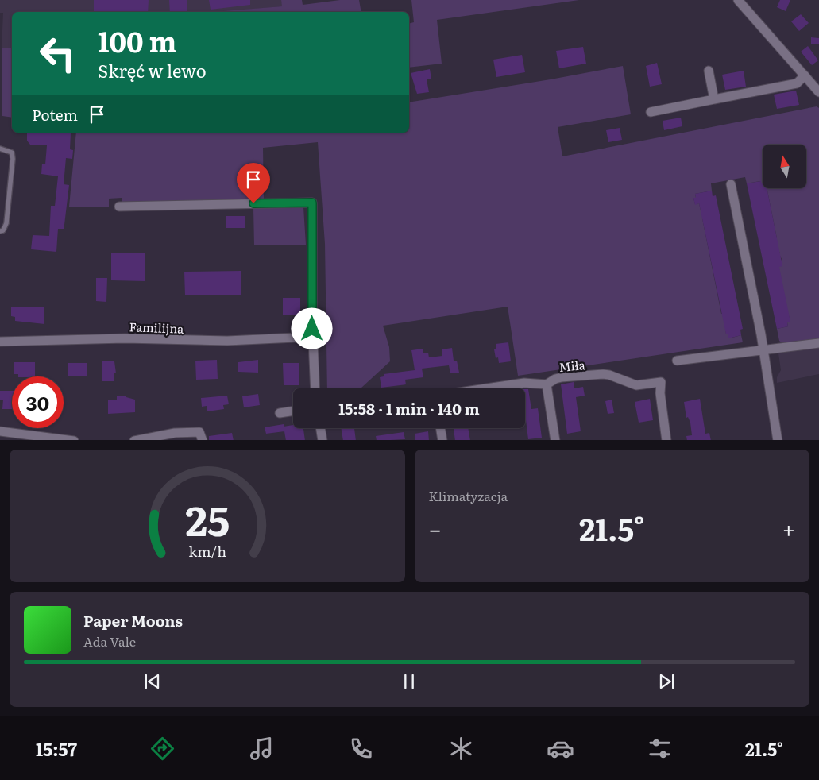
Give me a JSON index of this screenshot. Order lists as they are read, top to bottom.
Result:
{
  "streets": {
    "street": ["Familijna", "Miła"]
  },
  "north": "top",
  "page": {
    "turn": ["100 m", "Skręć w lewo"],
    "then": "Potem",
    "limit": "30",
    "trip": "15:58 · 1 min · 140 m",
    "tile": "Klimatyzacja",
    "heat": ["−", "21.5°", "+"],
    "song": ["Paper Moons", "Ada Vale"],
    "tabs": ["15:57", "21.5°"],
    "gauge": ["25", "km/h"]
  }
}
